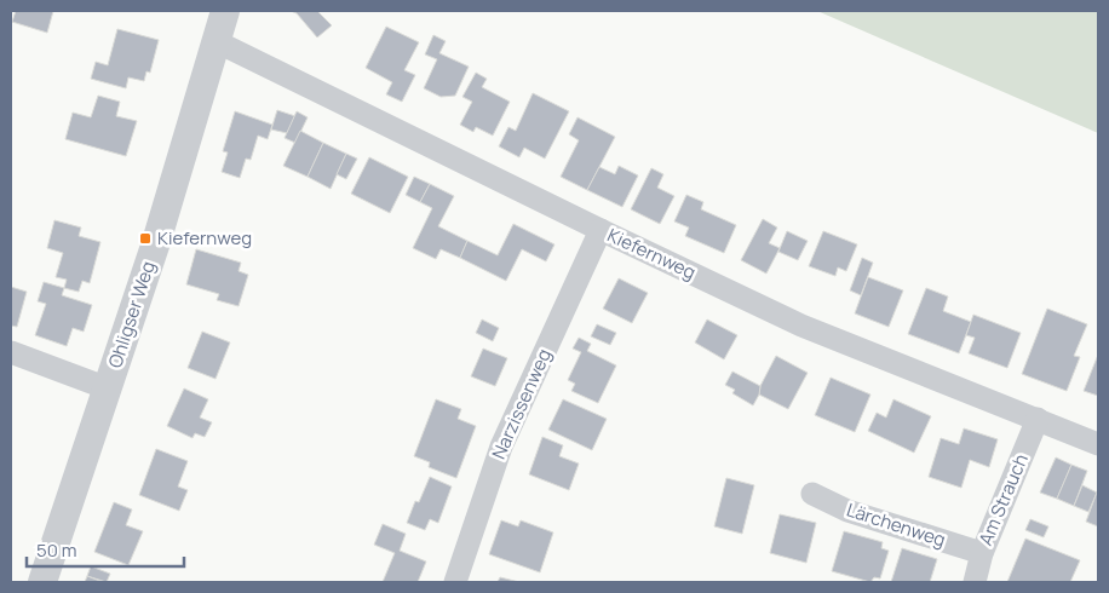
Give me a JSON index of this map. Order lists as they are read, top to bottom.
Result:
{
  "streets": {
    "street": [
      "Kiefernweg",
      "Ohligser Weg",
      "Narzissenweg",
      "Am Strauch",
      "Lärchenweg"
    ]
  },
  "crossings": [
    ["Kiefernweg", "Ohligser Weg"],
    ["Kiefernweg", "Narzissenweg"],
    ["Kiefernweg", "Am Strauch"],
    ["Am Strauch", "Lärchenweg"]
  ],
  "places": {
    "transit": ["Kiefernweg"]
  },
  "scale_bar": "50 m"
}
